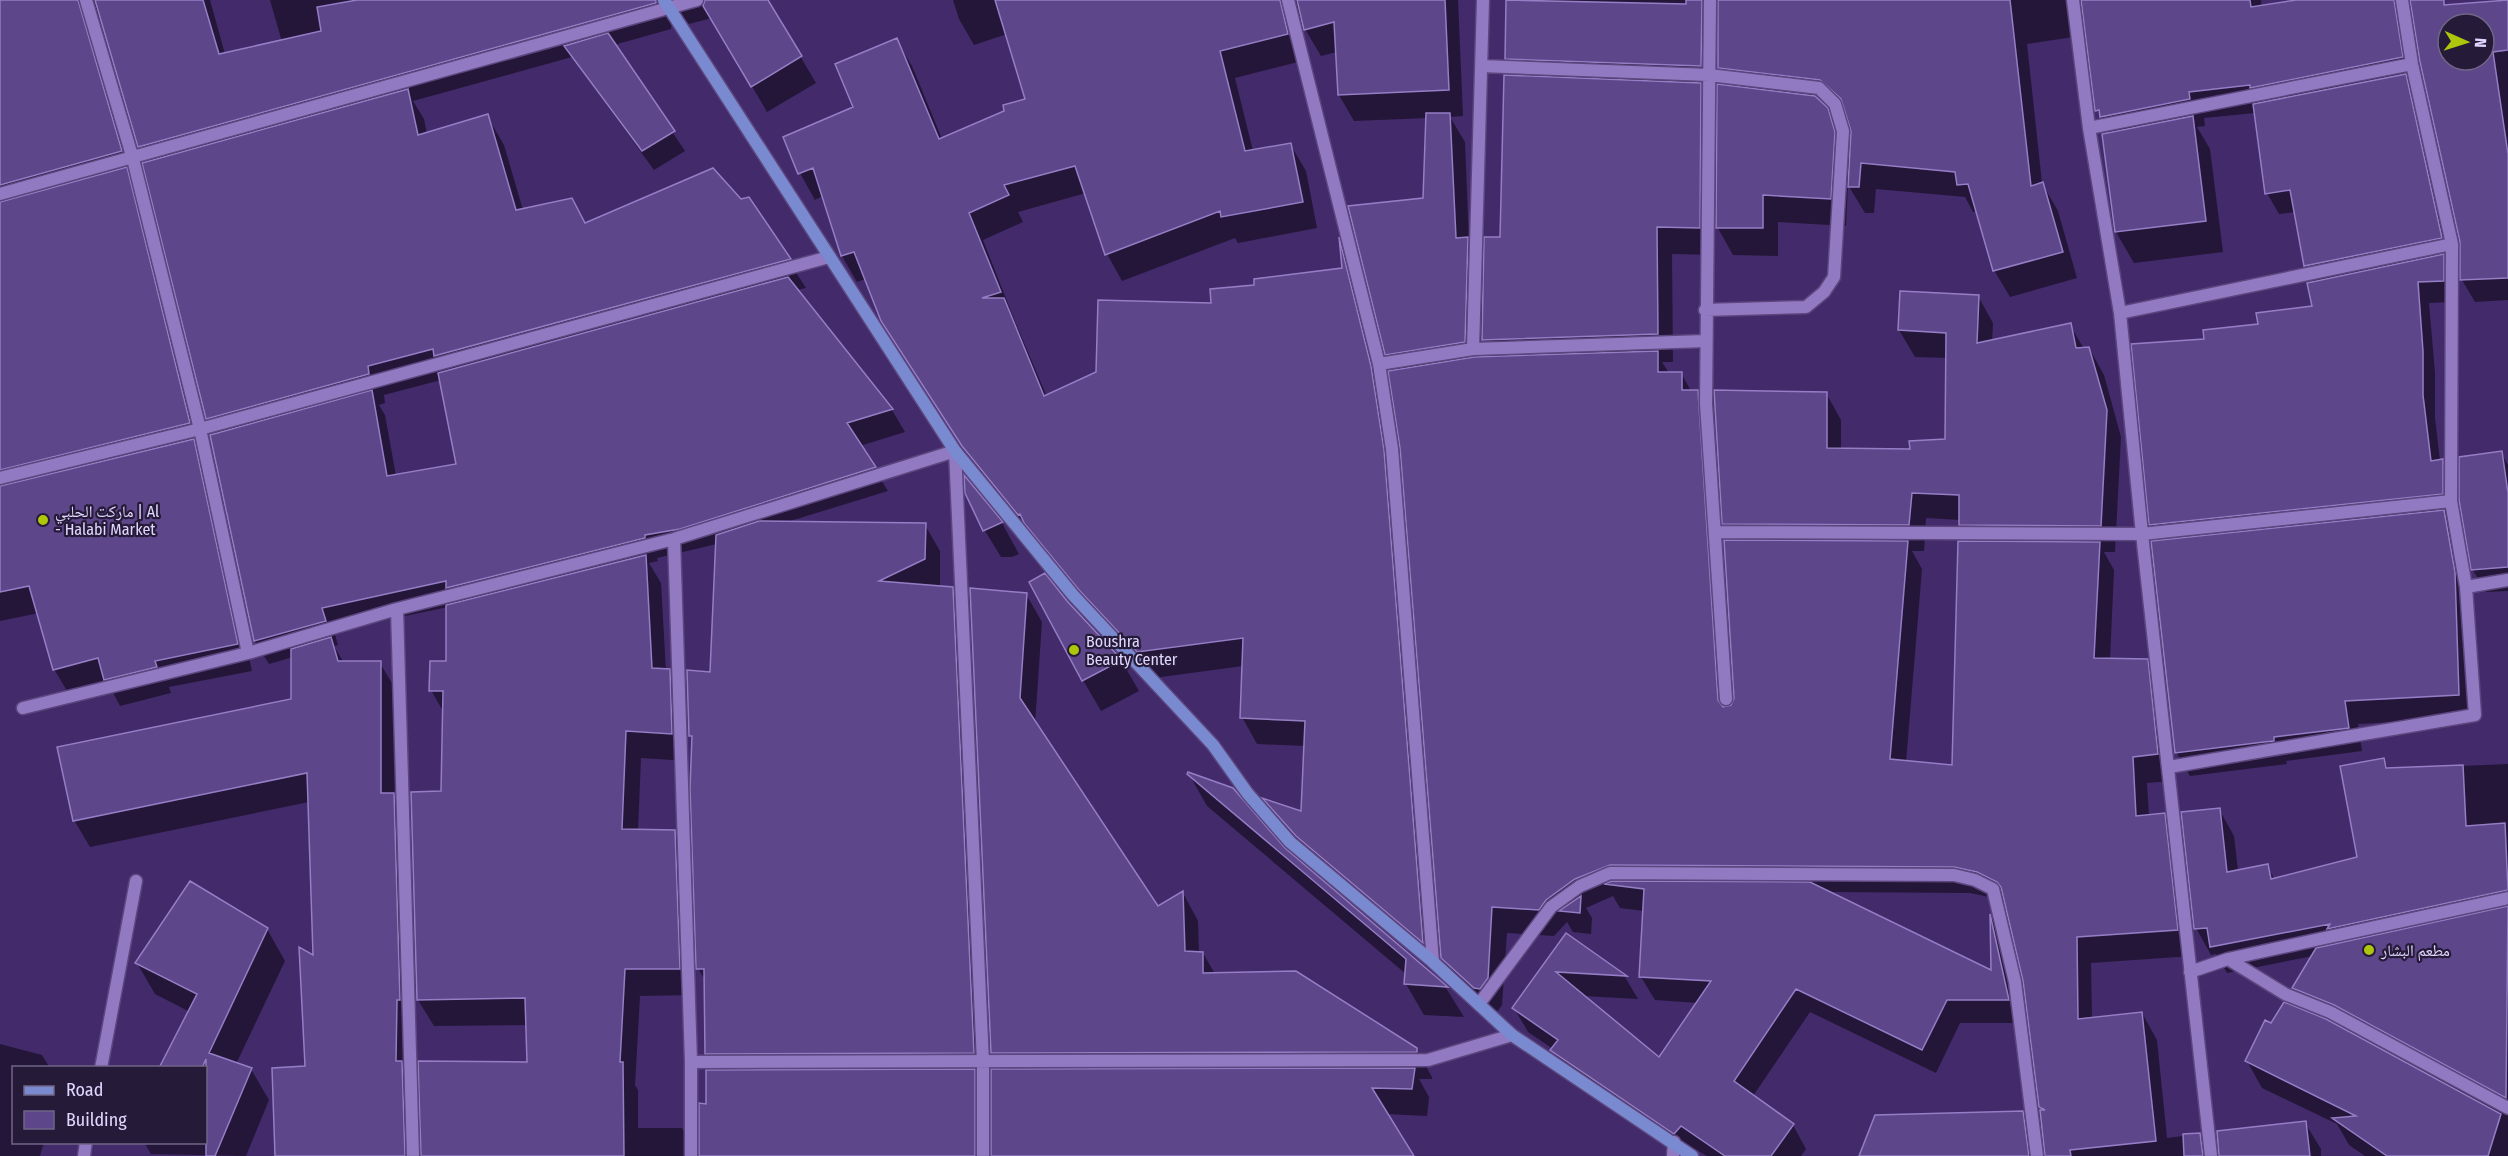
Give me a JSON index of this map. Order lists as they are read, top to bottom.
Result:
{
  "places": ["ماركت الحلبي | Al - Halabi Market", "Boushra Beauty Center", "مطعم البشار"],
  "legend": ["Road", "Building"],
  "north": "right"
}
